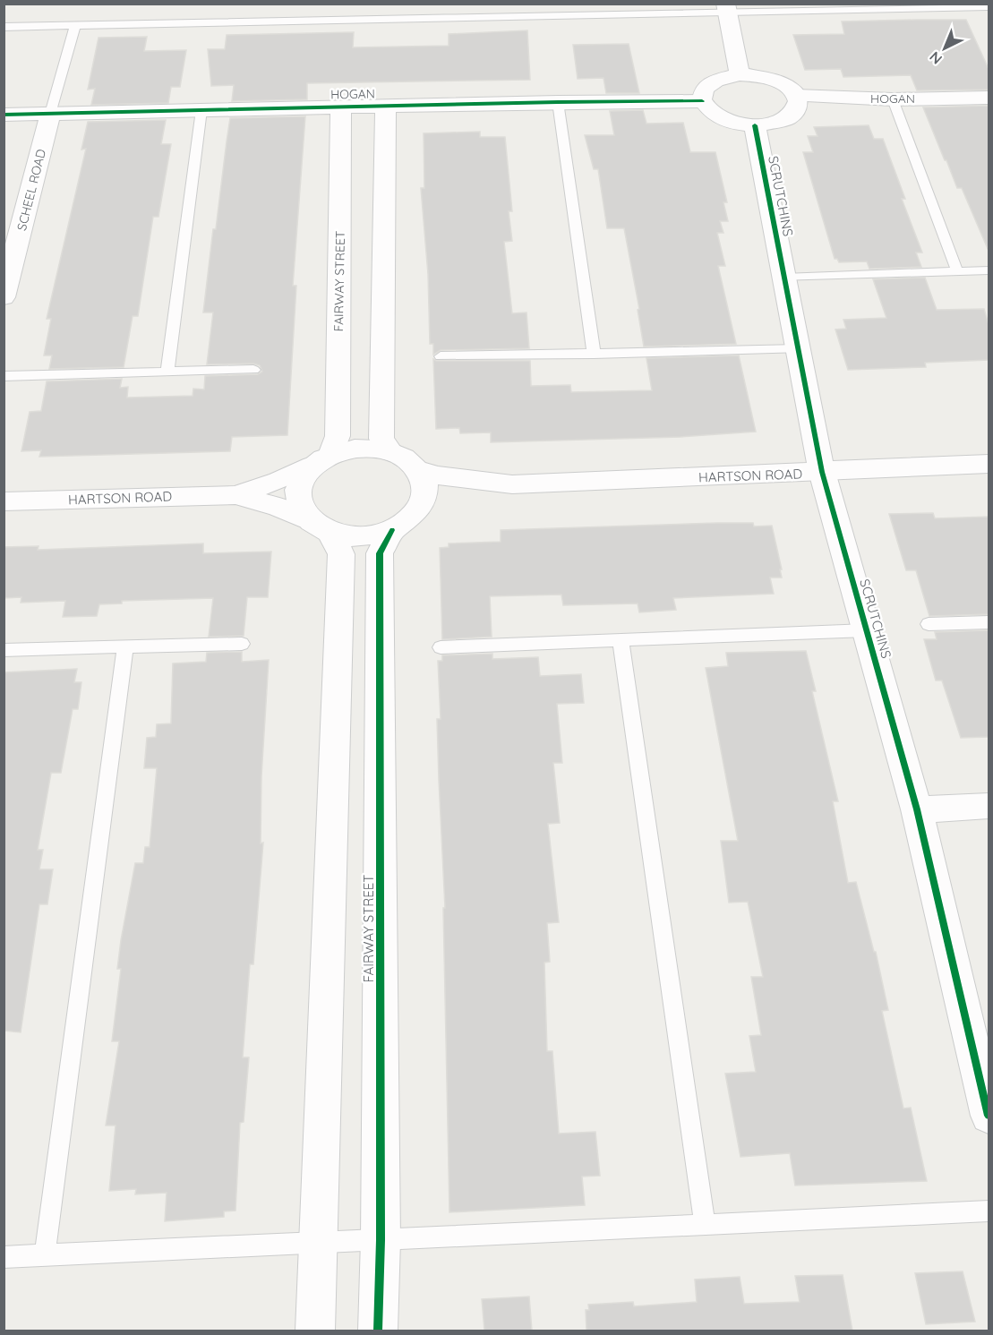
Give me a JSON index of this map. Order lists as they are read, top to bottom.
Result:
{
  "streets": {
    "street": [
      "HOGAN",
      "SCHEEL ROAD",
      "SCRUTCHINS",
      "FAIRWAY STREET",
      "HARTSON ROAD"
    ]
  },
  "crossings": [
    ["HOGAN", "SCHEEL ROAD"],
    ["HOGAN", "FAIRWAY STREET"],
    ["SCRUTCHINS", "HARTSON ROAD"],
    ["FAIRWAY STREET", "HARTSON ROAD"]
  ],
  "north": "bottom left"
}
